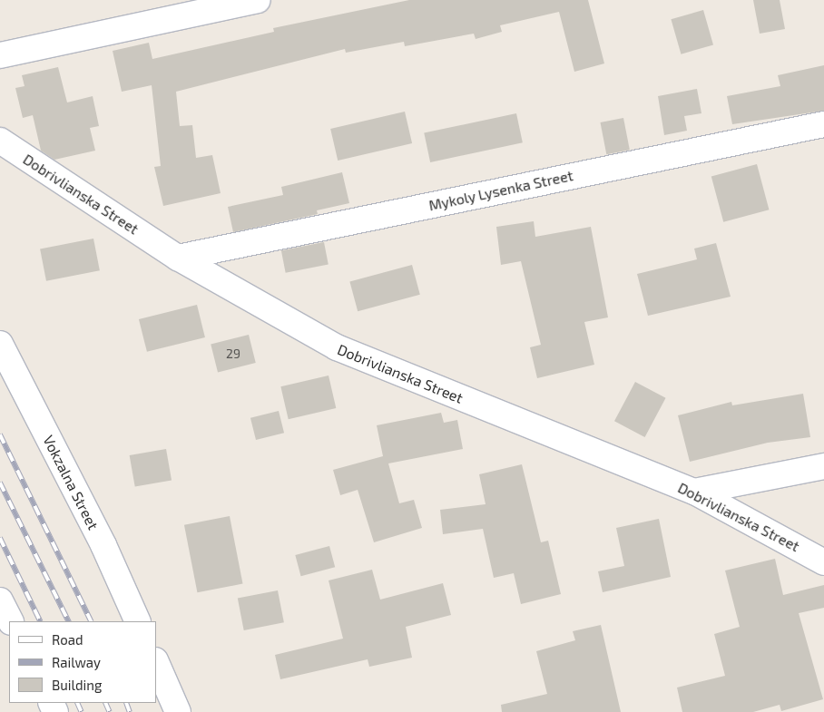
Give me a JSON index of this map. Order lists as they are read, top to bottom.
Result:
{
  "streets": {
    "street": ["Mykoly Lysenka Street", "Dobrivlianska Street", "Vokzalna Street"]
  },
  "crossings": [
    ["Mykoly Lysenka Street", "Dobrivlianska Street"]
  ],
  "house_numbers": ["29"],
  "legend": ["Road", "Railway", "Building"]
}
